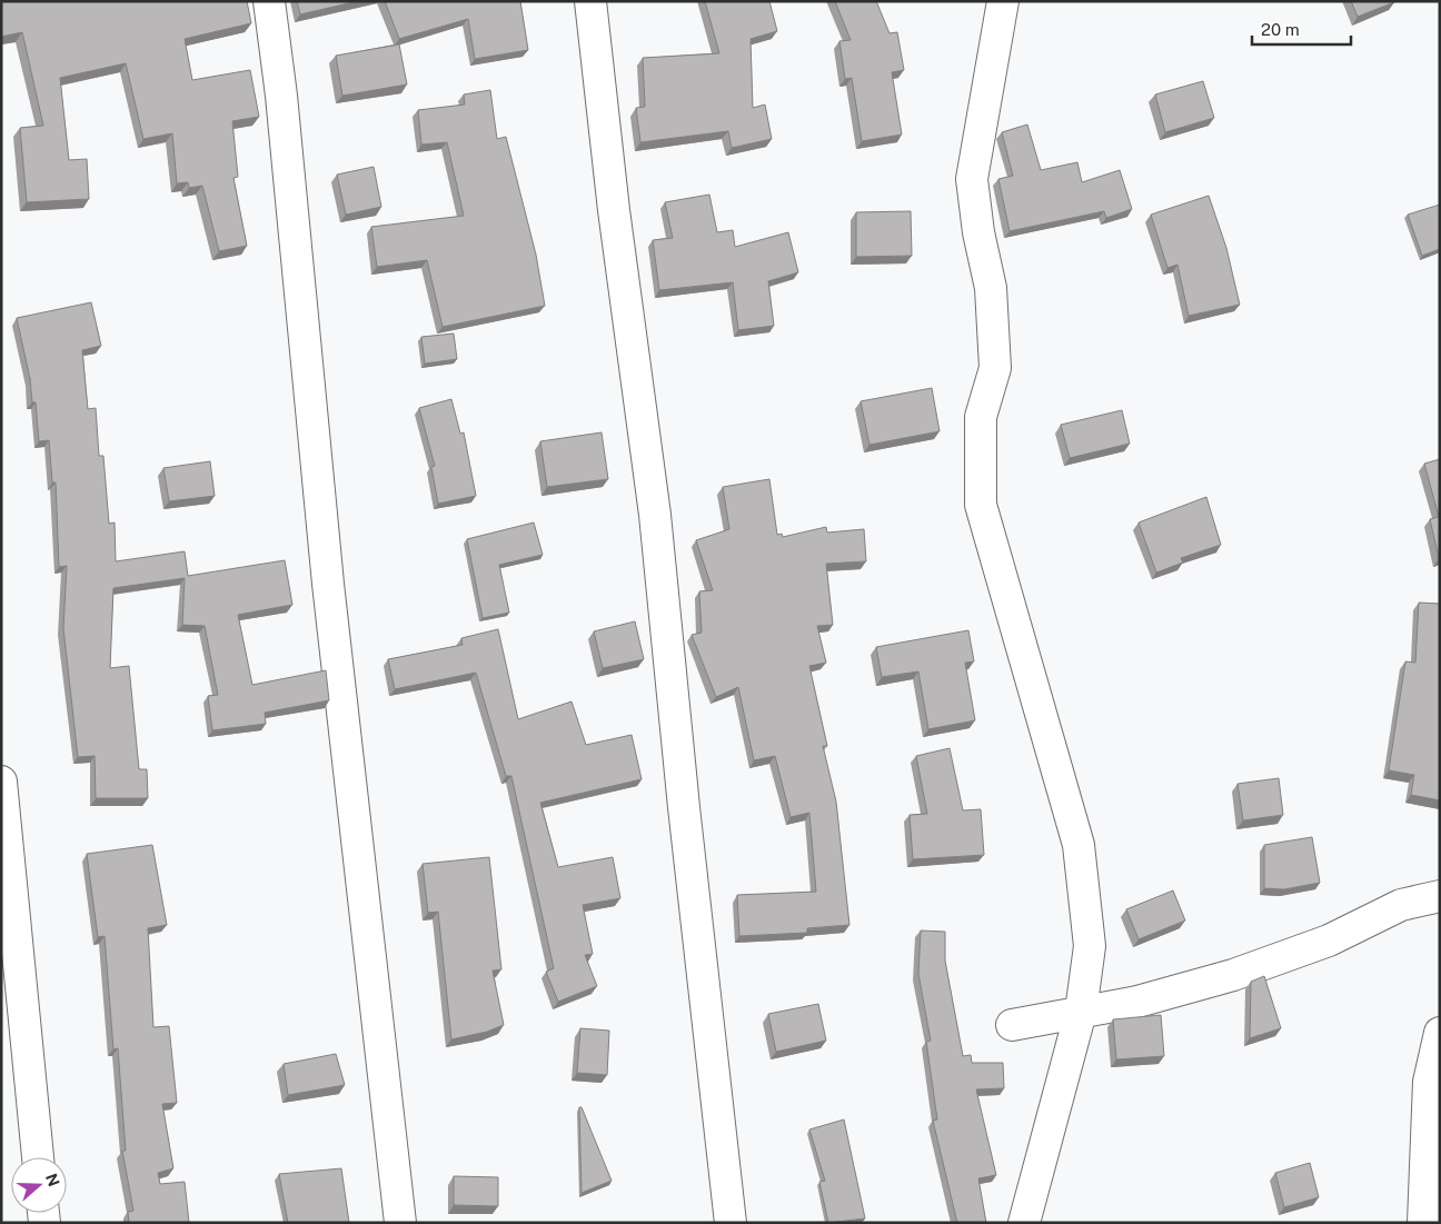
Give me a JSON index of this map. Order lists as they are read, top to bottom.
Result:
{
  "scale_bar": "20 m",
  "north": "right"
}
